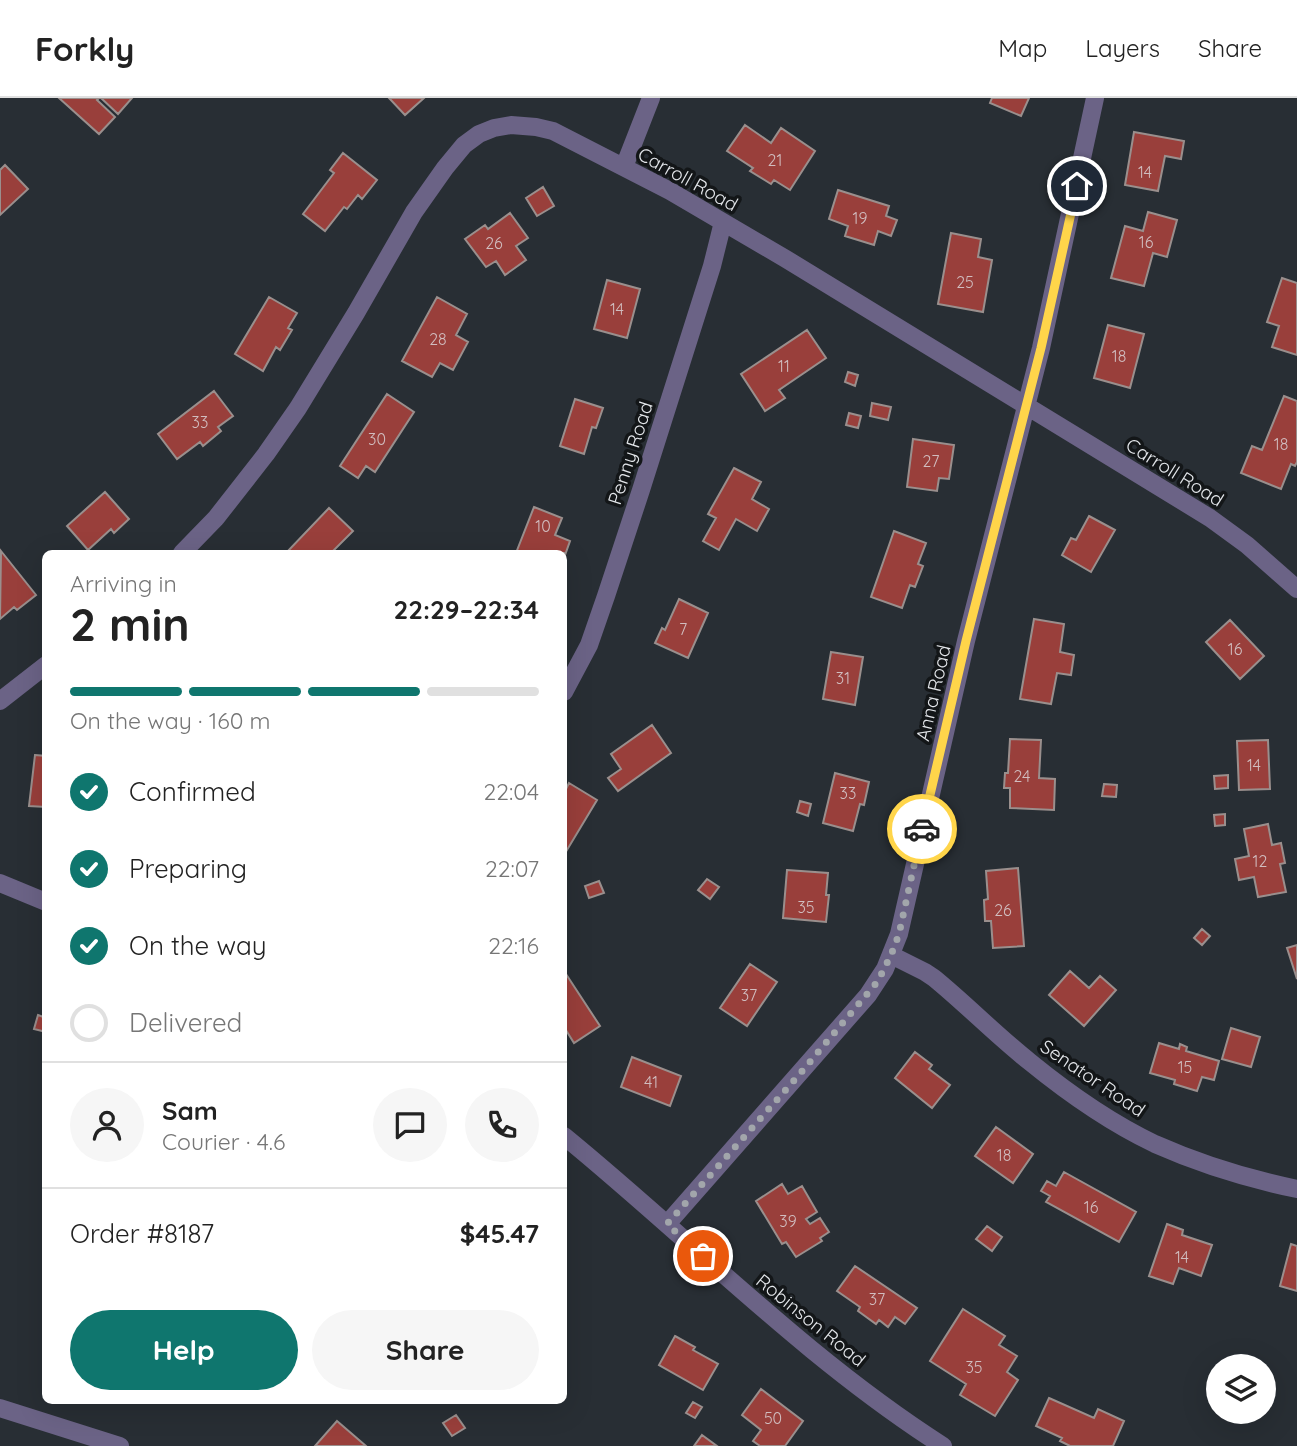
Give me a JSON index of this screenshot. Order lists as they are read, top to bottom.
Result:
{
  "streets": {
    "street": [
      "Carroll Road",
      "Penny Road",
      "Anna Road",
      "Senator Road",
      "Robinson Road"
    ]
  },
  "crossings": [
    ["Carroll Road", "Penny Road"],
    ["Carroll Road", "Anna Road"],
    ["Anna Road", "Senator Road"],
    ["Anna Road", "Robinson Road"]
  ],
  "house_numbers": [
    "21",
    "14",
    "19",
    "16",
    "26",
    "25",
    "14",
    "28",
    "18",
    "11",
    "33",
    "30",
    "18",
    "27",
    "10",
    "7",
    "16",
    "31",
    "14",
    "24",
    "33",
    "12",
    "35",
    "26",
    "37",
    "15",
    "41",
    "18",
    "16",
    "39",
    "14",
    "37",
    "35",
    "50"
  ],
  "page": {
    "header": "Forkly",
    "nav": ["Map", "Layers", "Share"],
    "heading": ["2 min", "Arriving in", "22:29–22:34"],
    "panel": [
      "Sam",
      "Courier · 4.6",
      "Order #8187",
      "$45.47"
    ],
    "bar": "On the way · 160 m",
    "list": [
      ["Confirmed", "22:04"],
      ["Preparing", "22:07"],
      ["On the way", "22:16"],
      "Delivered"
    ],
    "buttons": ["Help", "Share"]
  }
}
